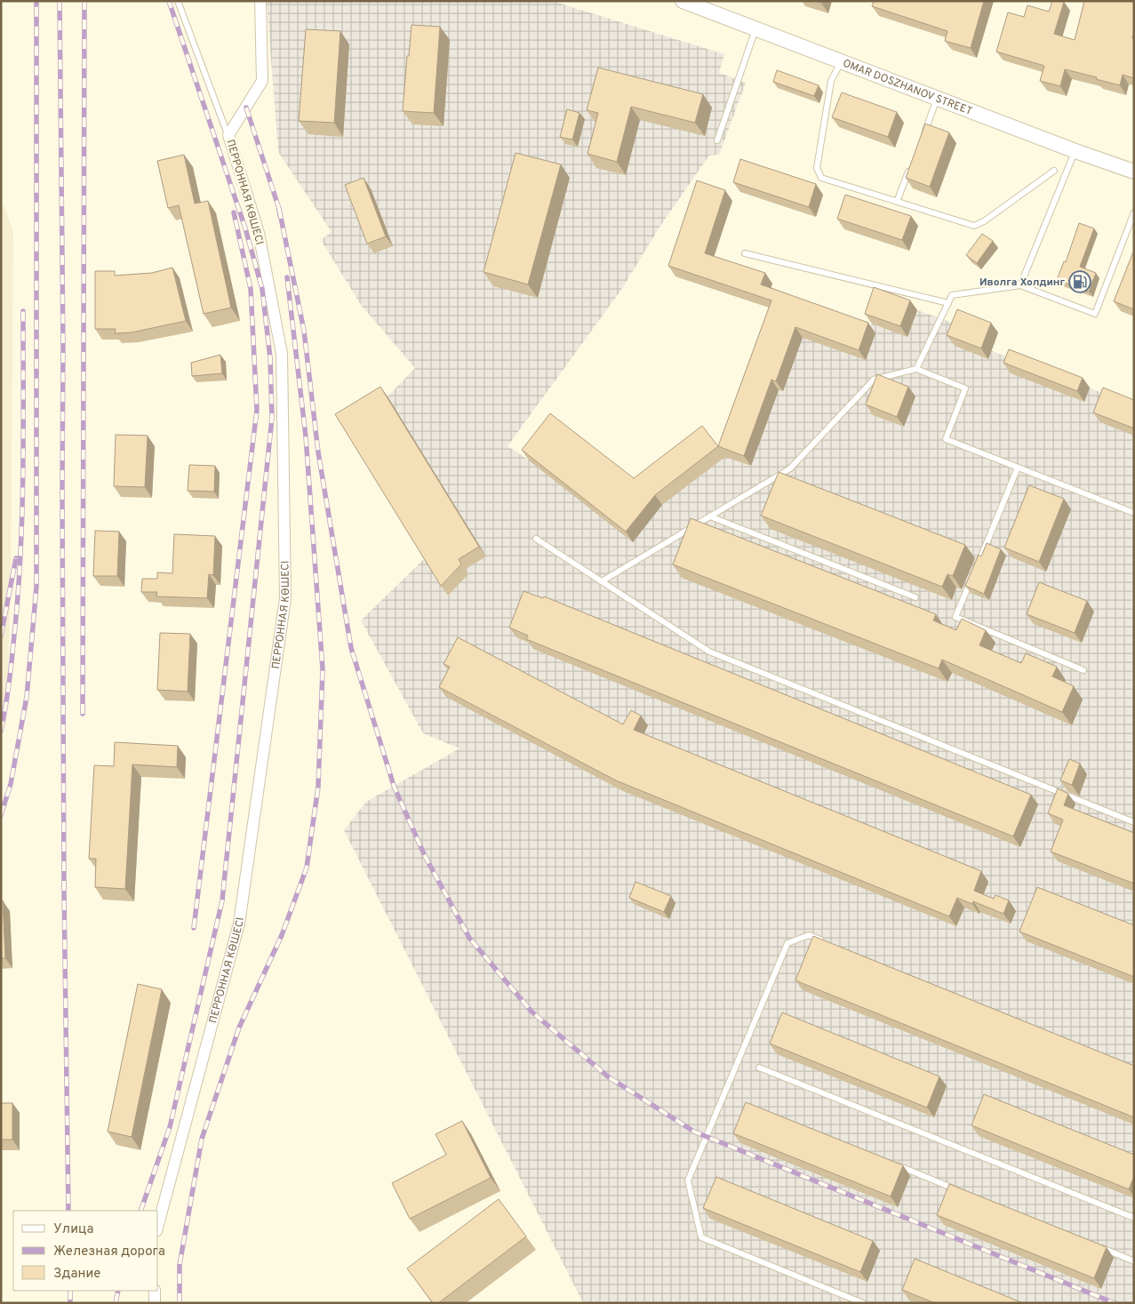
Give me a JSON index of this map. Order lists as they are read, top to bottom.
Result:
{
  "streets": {
    "street": ["OMAR DOSZHANOV STREET", "ПЕРРОННАЯ КӨШЕСІ"]
  },
  "places": {
    "fuel station": ["Иволга Холдинг"]
  },
  "legend": ["Улица", "Железная дорога", "Здание"]
}
